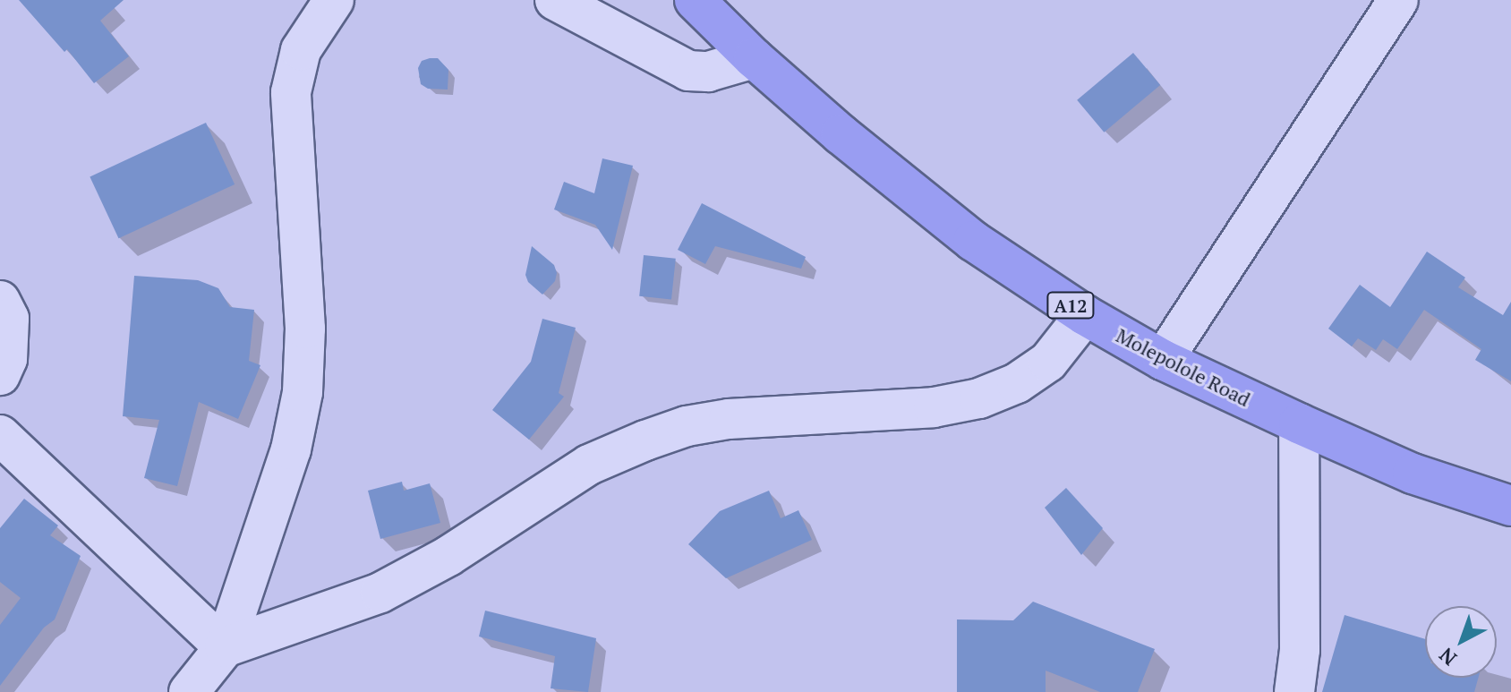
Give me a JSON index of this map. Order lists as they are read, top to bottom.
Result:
{
  "streets": {
    "main road": ["A12", "Molepolole Road"]
  },
  "north": "bottom left"
}
